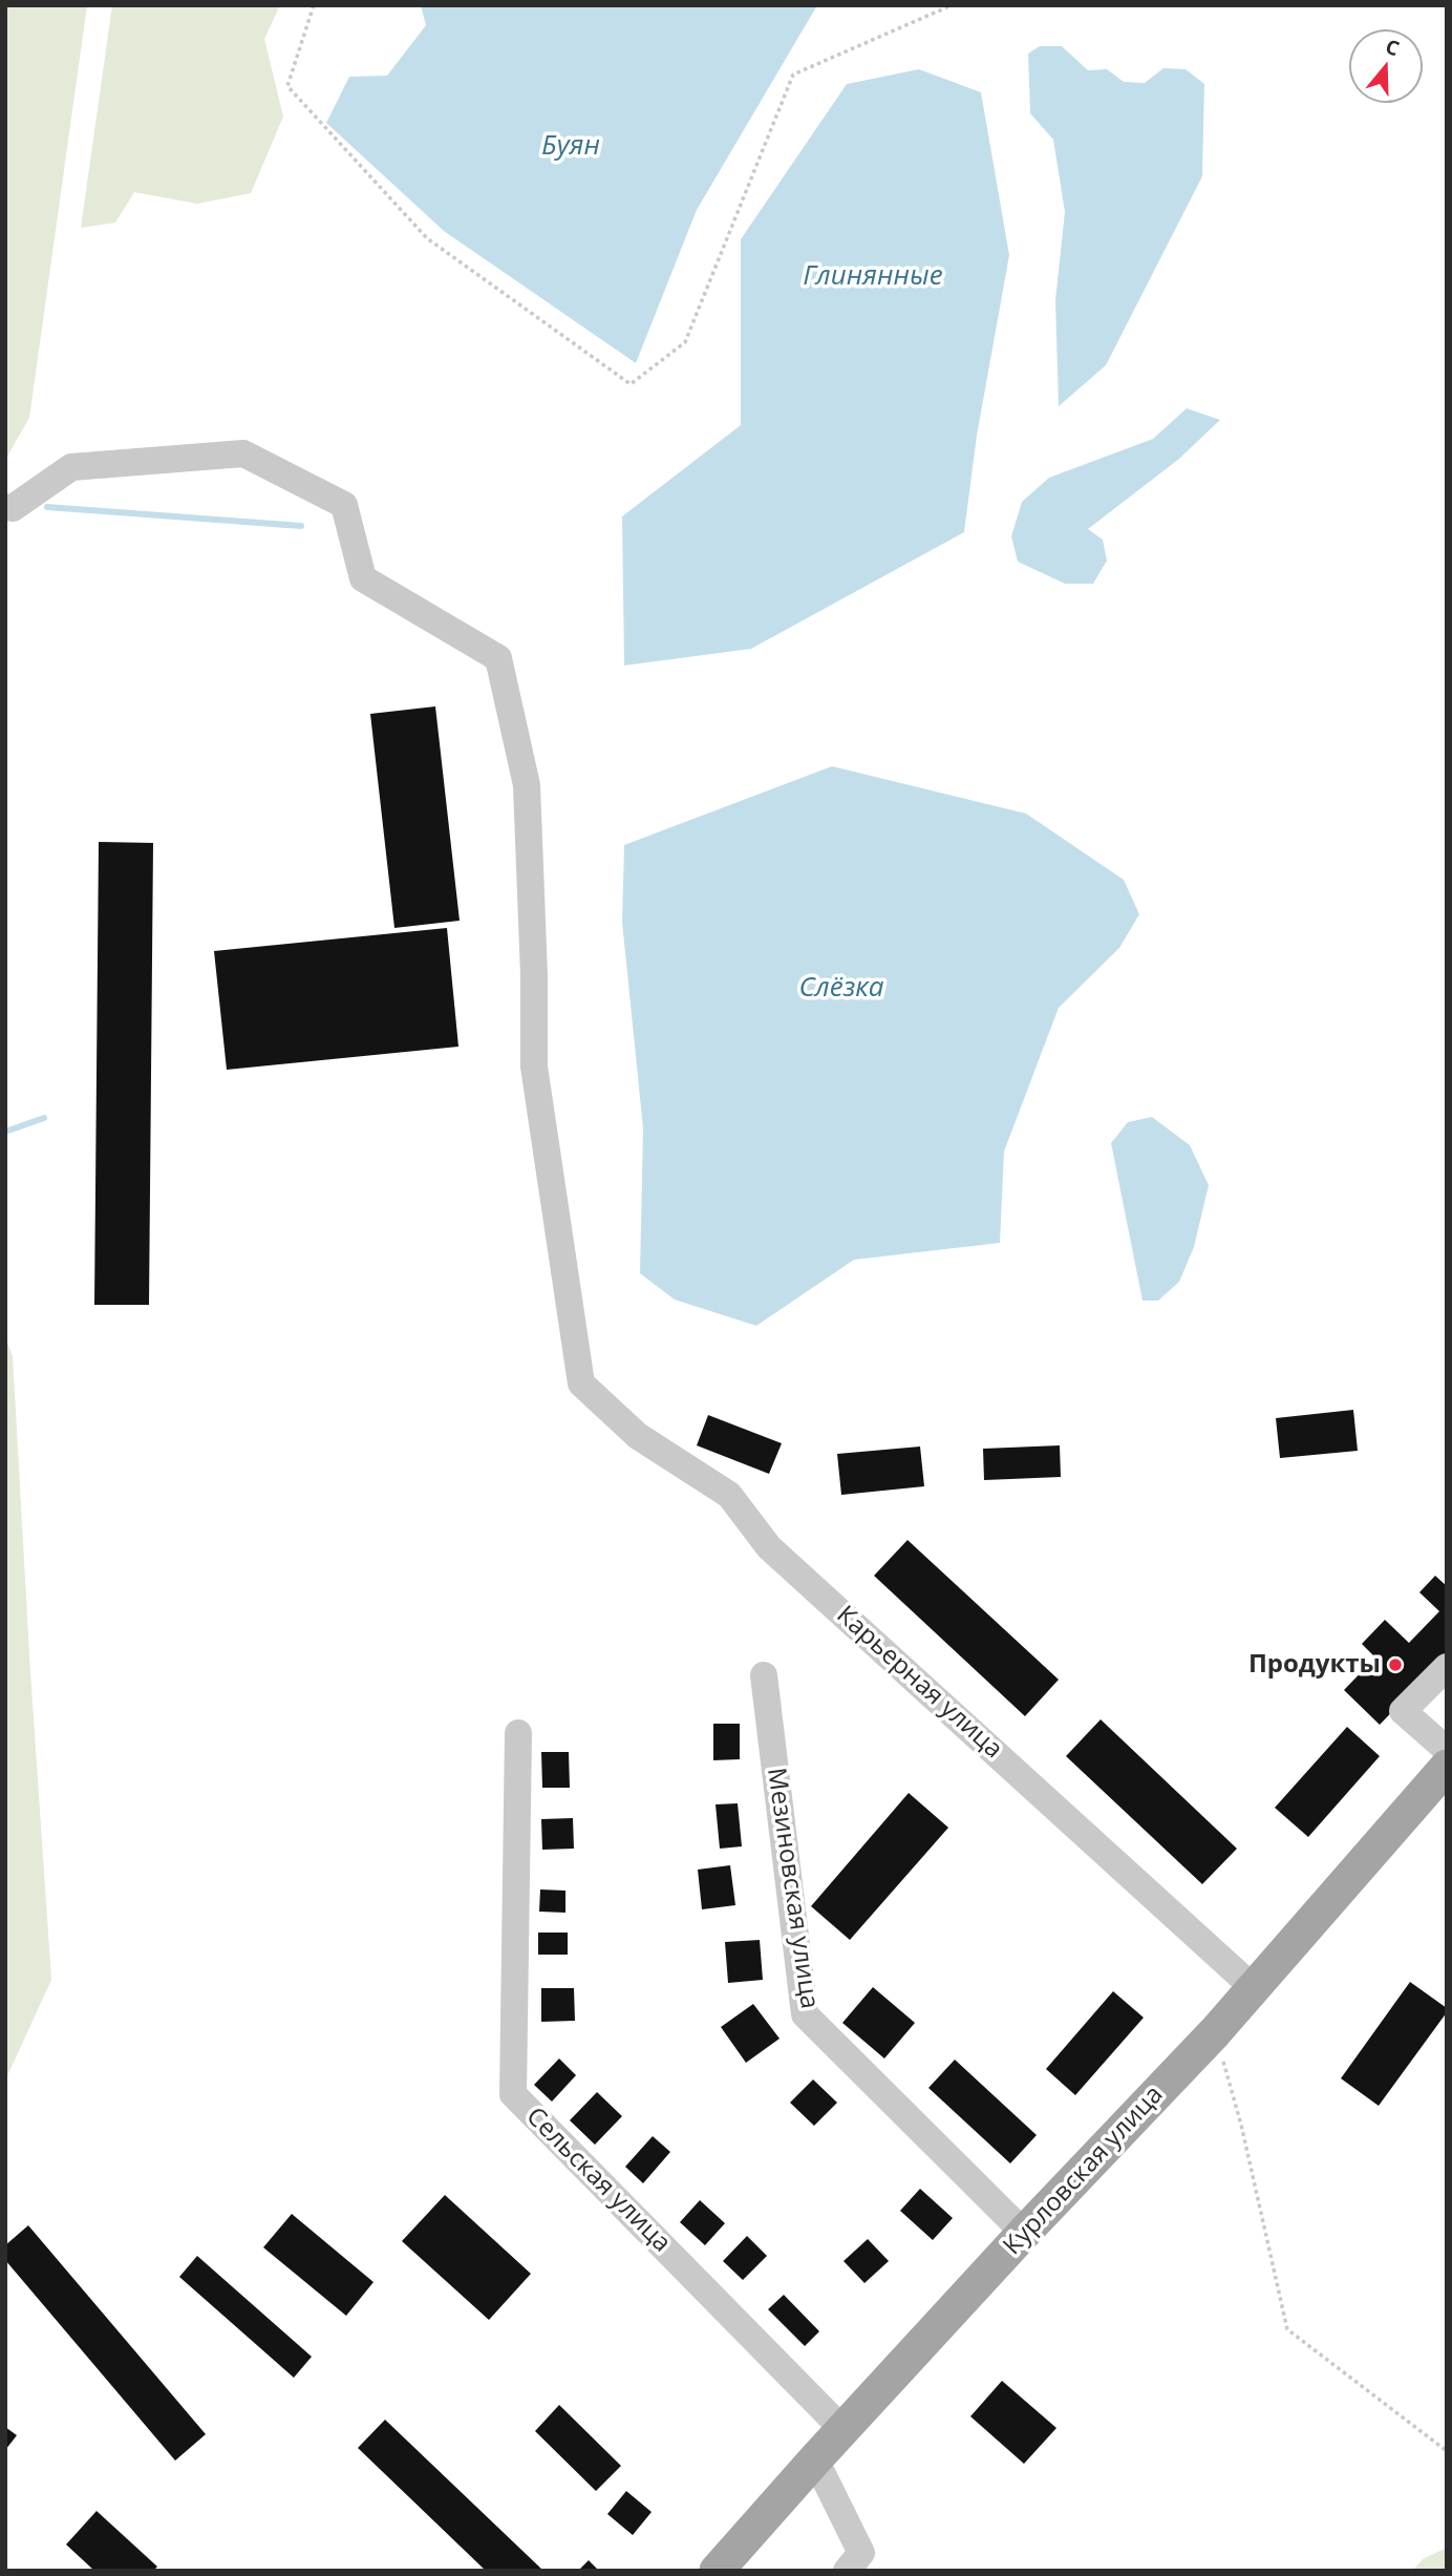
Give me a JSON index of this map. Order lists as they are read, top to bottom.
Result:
{
  "streets": {
    "main road": ["Курловская улица"],
    "street": ["Карьерная улица", "Мезиновская улица", "Сельская улица"]
  },
  "crossings": [
    ["Карьерная улица", "Курловская улица"],
    ["Мезиновская улица", "Курловская улица"],
    ["Курловская улица", "Сельская улица"]
  ],
  "water": ["Буян", "Глинянные", "Слёзка"],
  "places": ["Продукты"],
  "north": "top"
}
